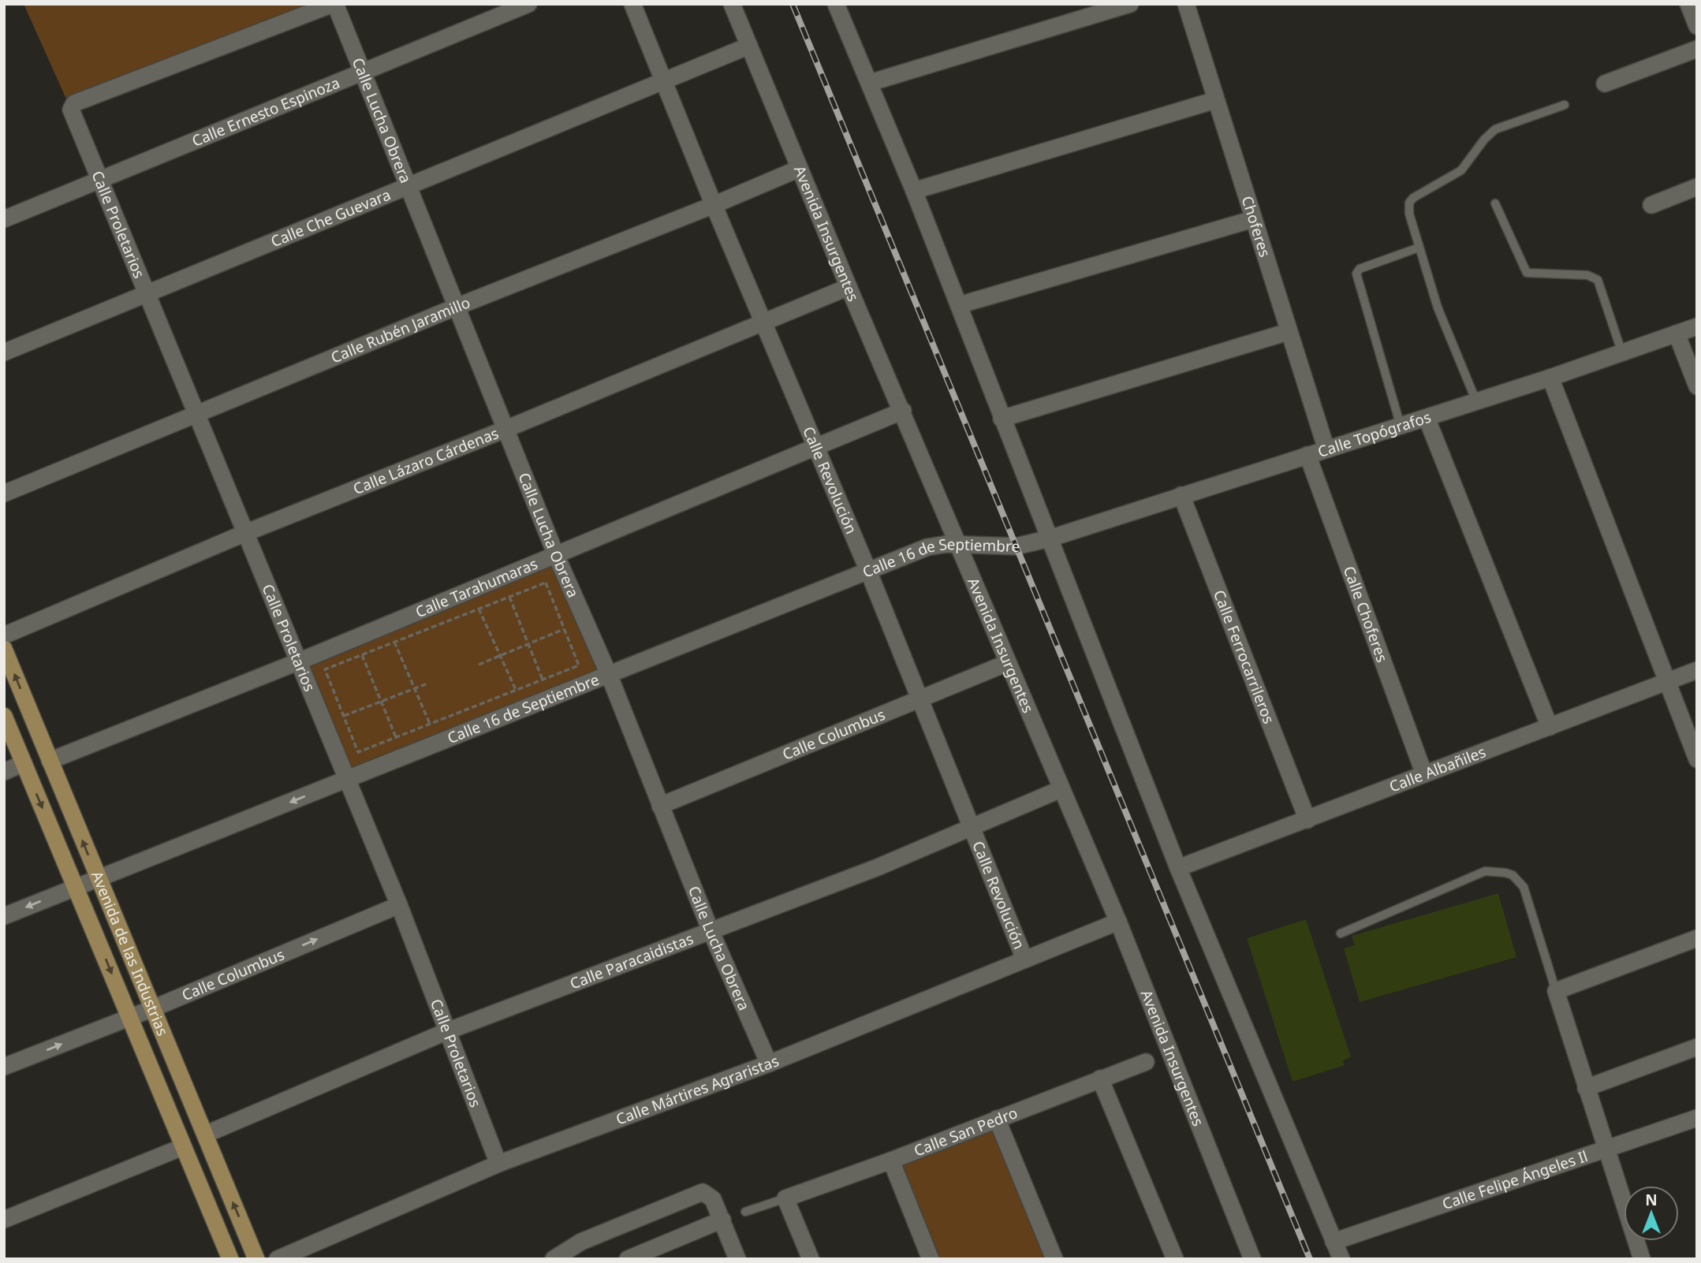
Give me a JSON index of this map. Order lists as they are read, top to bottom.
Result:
{
  "streets": {
    "main road": ["Avenida de las Industrias"],
    "street": [
      "Calle Ernesto Espinoza",
      "Calle Lucha Obrera",
      "Calle Che Guevara",
      "Calle Proletarios",
      "Choferes",
      "Avenida Insurgentes",
      "Calle Rubén Jaramillo",
      "Calle Topógrafos",
      "Calle Lázaro Cárdenas",
      "Calle Revolución",
      "Calle 16 de Septiembre",
      "Calle Tarahumaras",
      "Calle Choferes",
      "Calle Ferrocarrileros",
      "Calle Columbus",
      "Calle Albañiles",
      "Calle Paracaidistas",
      "Calle Mártires Agraristas",
      "Calle San Pedro",
      "Calle Felipe Ángeles Il"
    ]
  },
  "crossings": [
    ["Calle Ernesto Espinoza", "Calle Lucha Obrera"],
    ["Calle Ernesto Espinoza", "Calle Proletarios"],
    ["Calle Lucha Obrera", "Calle Che Guevara"],
    ["Calle Lucha Obrera", "Calle Proletarios"],
    ["Calle Lucha Obrera", "Calle Rubén Jaramillo"],
    ["Calle Lucha Obrera", "Calle Lázaro Cárdenas"],
    ["Calle Lucha Obrera", "Calle 16 de Septiembre"],
    ["Calle Lucha Obrera", "Calle Tarahumaras"],
    ["Calle Lucha Obrera", "Calle Columbus"],
    ["Calle Lucha Obrera", "Calle Paracaidistas"],
    ["Calle Lucha Obrera", "Calle Mártires Agraristas"],
    ["Calle Che Guevara", "Calle Proletarios"],
    ["Calle Che Guevara", "Avenida Insurgentes"],
    ["Calle Che Guevara", "Calle Revolución"],
    ["Calle Proletarios", "Calle Rubén Jaramillo"],
    ["Calle Proletarios", "Calle Lázaro Cárdenas"],
    ["Calle Proletarios", "Calle 16 de Septiembre"],
    ["Calle Proletarios", "Calle Tarahumaras"],
    ["Calle Proletarios", "Calle Columbus"],
    ["Calle Proletarios", "Calle Paracaidistas"],
    ["Calle Proletarios", "Calle Mártires Agraristas"],
    ["Choferes", "Calle Topógrafos"],
    ["Avenida Insurgentes", "Calle Rubén Jaramillo"],
    ["Avenida Insurgentes", "Calle Lázaro Cárdenas"],
    ["Avenida Insurgentes", "Calle 16 de Septiembre"],
    ["Avenida Insurgentes", "Calle Tarahumaras"],
    ["Avenida Insurgentes", "Calle Columbus"],
    ["Avenida Insurgentes", "Calle Paracaidistas"],
    ["Avenida Insurgentes", "Calle Mártires Agraristas"],
    ["Calle Rubén Jaramillo", "Calle Revolución"],
    ["Calle Topógrafos", "Calle 16 de Septiembre"],
    ["Calle Topógrafos", "Calle Choferes"],
    ["Calle Topógrafos", "Calle Ferrocarrileros"],
    ["Calle Lázaro Cárdenas", "Calle Revolución"],
    ["Calle Revolución", "Calle 16 de Septiembre"],
    ["Calle Revolución", "Calle Tarahumaras"],
    ["Calle Revolución", "Calle Columbus"],
    ["Calle Revolución", "Calle Paracaidistas"],
    ["Calle Revolución", "Calle Mártires Agraristas"],
    ["Calle 16 de Septiembre", "Avenida de las Industrias"],
    ["Calle Tarahumaras", "Avenida de las Industrias"],
    ["Calle Choferes", "Calle Albañiles"],
    ["Calle Ferrocarrileros", "Calle Albañiles"],
    ["Calle Columbus", "Avenida de las Industrias"],
    ["Avenida de las Industrias", "Calle Paracaidistas"]
  ],
  "north": "top"
}
